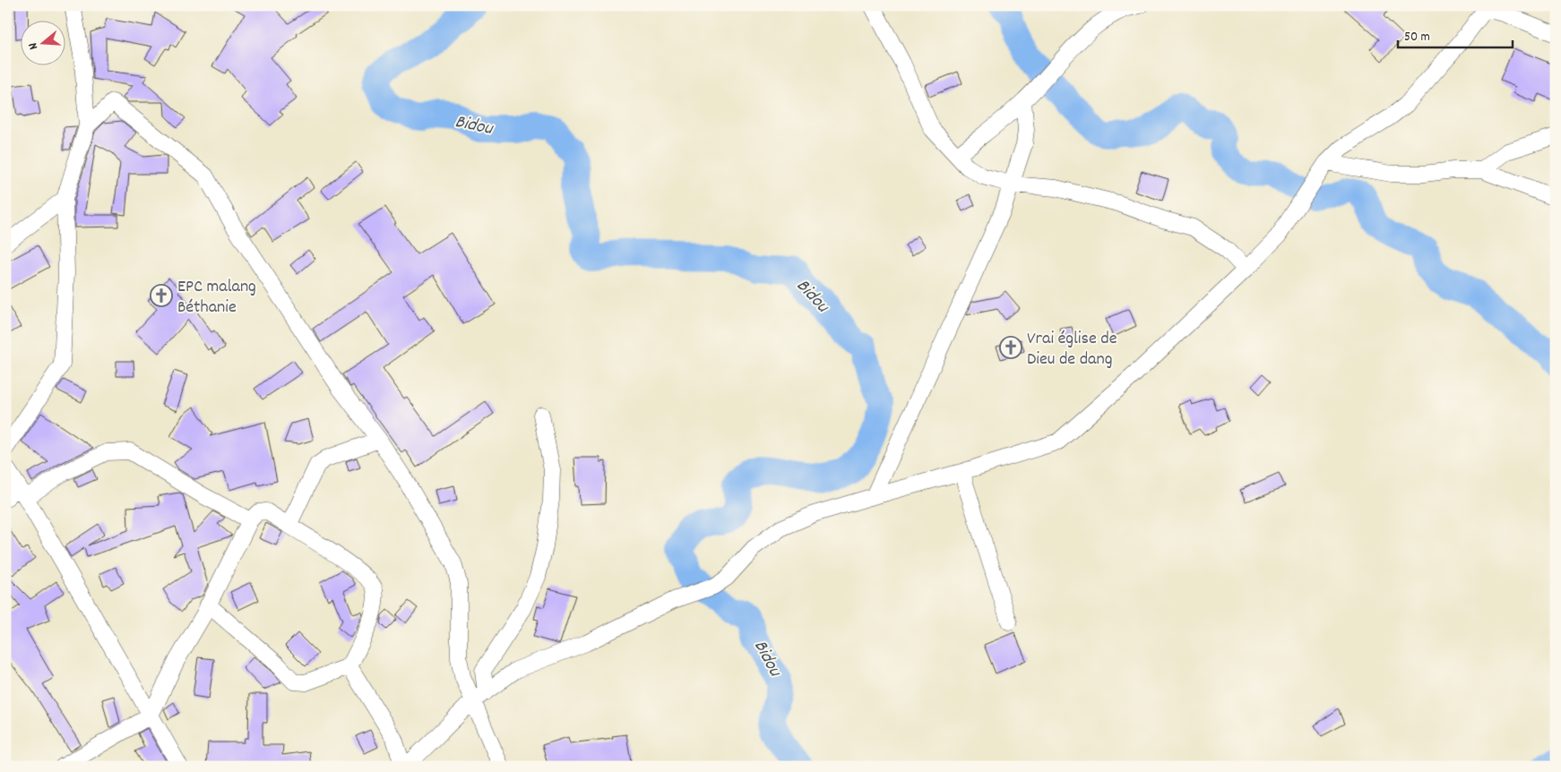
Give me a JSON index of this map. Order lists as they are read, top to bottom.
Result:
{
  "water": ["Bidou"],
  "places": {
    "church": ["EPC malang Béthanie", "Vrai église de Dieu de dang"]
  },
  "scale_bar": "50 m",
  "north": "left"
}
